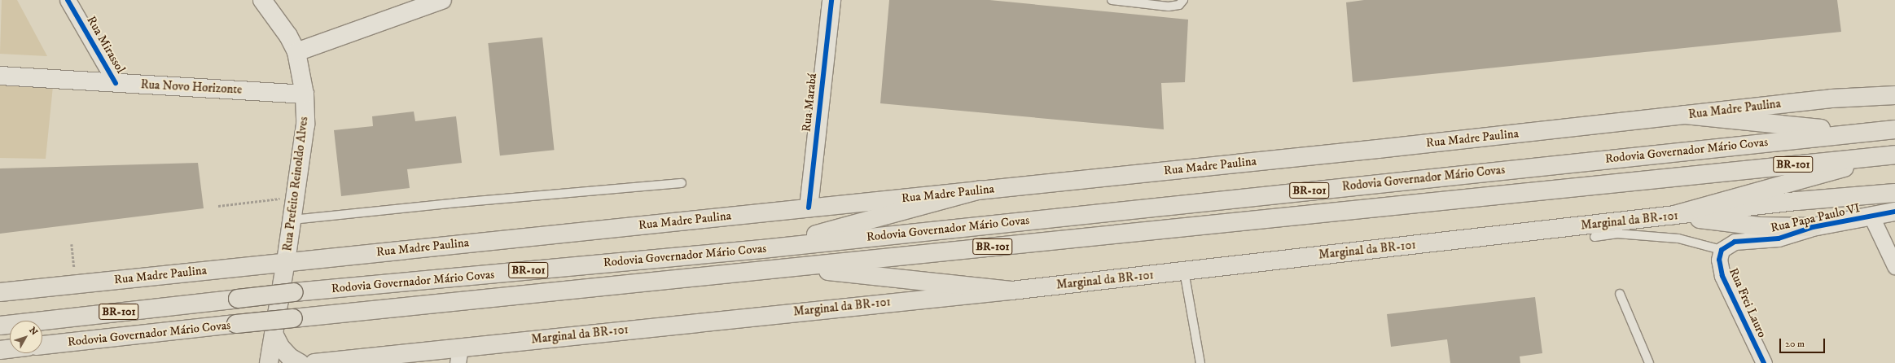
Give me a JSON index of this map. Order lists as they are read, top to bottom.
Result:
{
  "streets": {
    "main road": [
      "Rua Novo Horizonte",
      "Rua Marabá",
      "Rua Madre Paulina",
      "Rodovia Governador Mário Covas",
      "BR-101",
      "Rua Prefeito Reinoldo Alves",
      "Rua Papa Paulo VI",
      "Marginal da BR-101"
    ],
    "street": ["Rua Mirassol", "Rua Frei Lauro"]
  },
  "crossings": [
    ["Rua Mirassol", "Rua Novo Horizonte"],
    ["Rua Novo Horizonte", "Rua Prefeito Reinoldo Alves"],
    ["Rua Marabá", "Rua Madre Paulina"],
    ["Rua Madre Paulina", "Rua Prefeito Reinoldo Alves"],
    ["Rua Papa Paulo VI", "Rua Frei Lauro"]
  ],
  "scale_bar": "20 m",
  "north": "top right"
}
